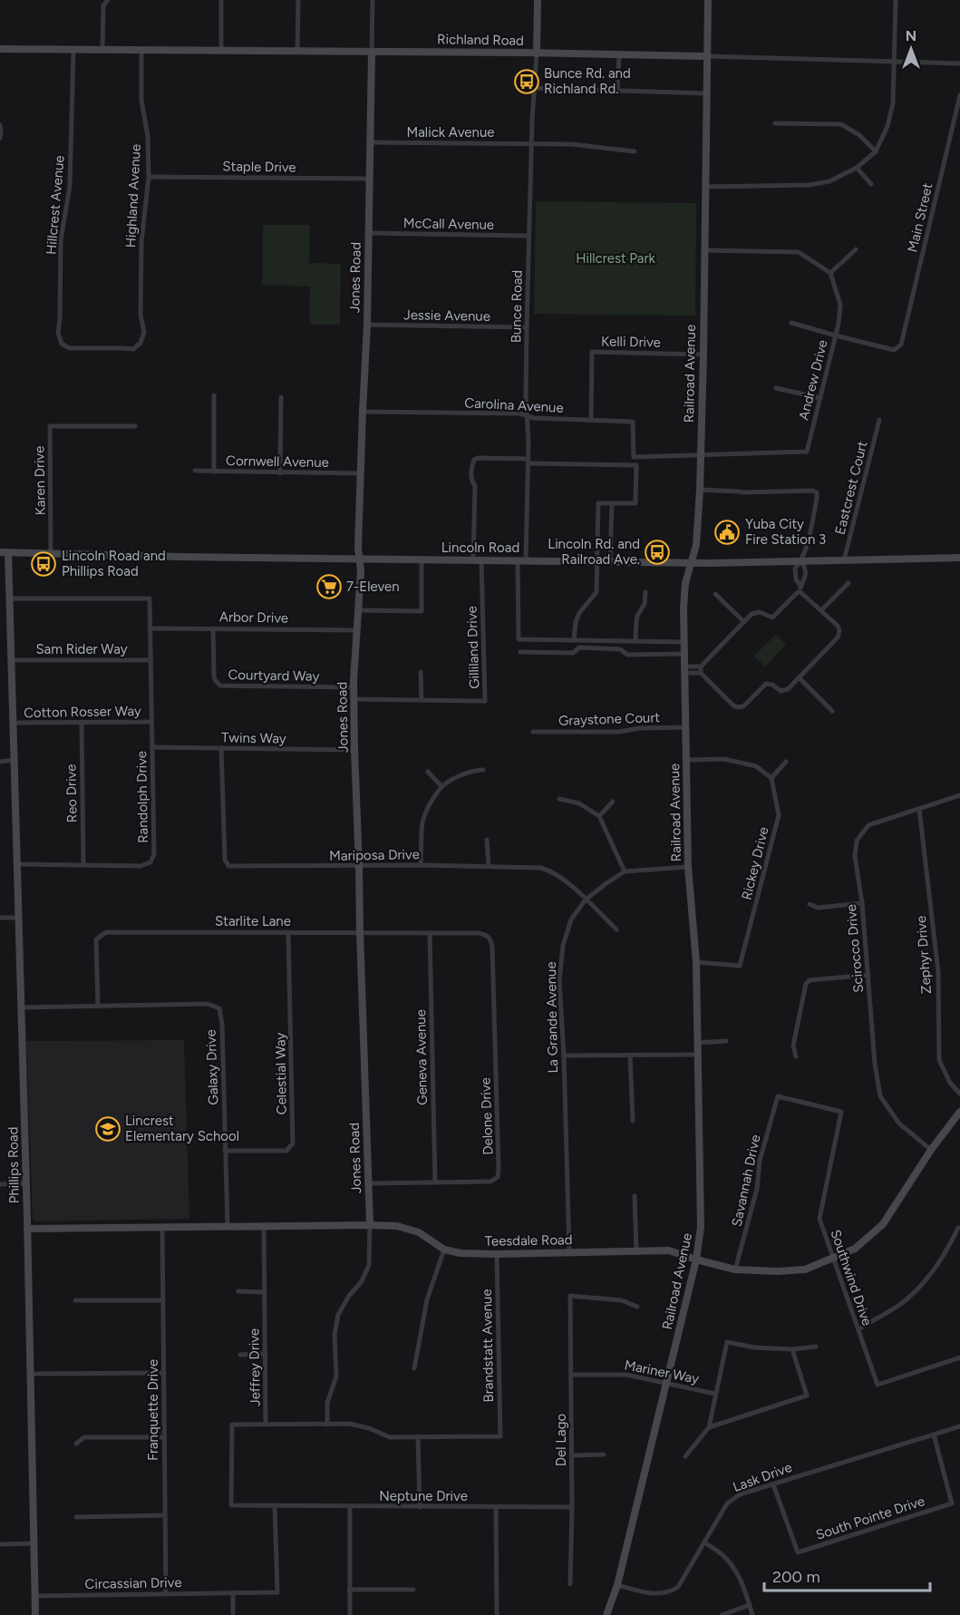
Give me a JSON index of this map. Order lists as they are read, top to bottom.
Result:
{
  "streets": {
    "street": [
      "Richland Road",
      "Malick Avenue",
      "Staple Drive",
      "Highland Avenue",
      "Hillcrest Avenue",
      "Main Street",
      "McCall Avenue",
      "Jones Road",
      "Bunce Road",
      "Jessie Avenue",
      "Kelli Drive",
      "Railroad Avenue",
      "Andrew Drive",
      "Carolina Avenue",
      "Cornwell Avenue",
      "Karen Drive",
      "Eastcrest Court",
      "Lincoln Road",
      "Arbor Drive",
      "Gilliland Drive",
      "Sam Rider Way",
      "Courtyard Way",
      "Cotton Rosser Way",
      "Graystone Court",
      "Twins Way",
      "Reo Drive",
      "Randolph Drive",
      "Mariposa Drive",
      "Rickey Drive",
      "Starlite Lane",
      "Scirocco Drive",
      "Zephyr Drive",
      "La Grande Avenue",
      "Geneva Avenue",
      "Galaxy Drive",
      "Celestial Way",
      "Delone Drive",
      "Phillips Road",
      "Savannah Drive",
      "Teesdale Road",
      "Southwind Drive",
      "Brandstatt Avenue",
      "Jeffrey Drive",
      "Mariner Way",
      "Franquette Drive",
      "Del Lago",
      "Lask Drive",
      "Neptune Drive",
      "South Pointe Drive",
      "Circassian Drive"
    ]
  },
  "crossings": [
    ["Richland Road", "Highland Avenue"],
    ["Richland Road", "Hillcrest Avenue"],
    ["Richland Road", "Jones Road"],
    ["Richland Road", "Bunce Road"],
    ["Richland Road", "Railroad Avenue"],
    ["Malick Avenue", "Jones Road"],
    ["Malick Avenue", "Bunce Road"],
    ["Staple Drive", "Highland Avenue"],
    ["Staple Drive", "Jones Road"],
    ["Highland Avenue", "Hillcrest Avenue"],
    ["Main Street", "Andrew Drive"],
    ["McCall Avenue", "Jones Road"],
    ["McCall Avenue", "Bunce Road"],
    ["Jones Road", "Jessie Avenue"],
    ["Jones Road", "Carolina Avenue"],
    ["Jones Road", "Cornwell Avenue"],
    ["Jones Road", "Lincoln Road"],
    ["Jones Road", "Arbor Drive"],
    ["Jones Road", "Gilliland Drive"],
    ["Jones Road", "Courtyard Way"],
    ["Jones Road", "Twins Way"],
    ["Jones Road", "Mariposa Drive"],
    ["Jones Road", "Starlite Lane"],
    ["Jones Road", "Delone Drive"],
    ["Jones Road", "Teesdale Road"],
    ["Bunce Road", "Jessie Avenue"],
    ["Bunce Road", "Carolina Avenue"],
    ["Bunce Road", "Lincoln Road"],
    ["Kelli Drive", "Railroad Avenue"],
    ["Kelli Drive", "Carolina Avenue"],
    ["Railroad Avenue", "Andrew Drive"],
    ["Railroad Avenue", "Lincoln Road"],
    ["Railroad Avenue", "Graystone Court"],
    ["Railroad Avenue", "Rickey Drive"],
    ["Railroad Avenue", "La Grande Avenue"],
    ["Railroad Avenue", "Teesdale Road"],
    ["Railroad Avenue", "Mariner Way"],
    ["Railroad Avenue", "Lask Drive"],
    ["Andrew Drive", "Carolina Avenue"],
    ["Karen Drive", "Lincoln Road"],
    ["Eastcrest Court", "Lincoln Road"],
    ["Lincoln Road", "Gilliland Drive"],
    ["Lincoln Road", "Phillips Road"],
    ["Arbor Drive", "Courtyard Way"],
    ["Arbor Drive", "Randolph Drive"],
    ["Sam Rider Way", "Randolph Drive"],
    ["Sam Rider Way", "Phillips Road"],
    ["Cotton Rosser Way", "Reo Drive"],
    ["Cotton Rosser Way", "Randolph Drive"],
    ["Cotton Rosser Way", "Phillips Road"],
    ["Twins Way", "Randolph Drive"],
    ["Twins Way", "Mariposa Drive"],
    ["Reo Drive", "Randolph Drive"],
    ["Randolph Drive", "Phillips Road"],
    ["Mariposa Drive", "La Grande Avenue"],
    ["Starlite Lane", "Geneva Avenue"],
    ["Starlite Lane", "Galaxy Drive"],
    ["Starlite Lane", "Celestial Way"],
    ["Starlite Lane", "Delone Drive"],
    ["Scirocco Drive", "Zephyr Drive"],
    ["Scirocco Drive", "Teesdale Road"],
    ["La Grande Avenue", "Teesdale Road"],
    ["Geneva Avenue", "Delone Drive"],
    ["Galaxy Drive", "Celestial Way"],
    ["Galaxy Drive", "Phillips Road"],
    ["Galaxy Drive", "Teesdale Road"],
    ["Phillips Road", "Teesdale Road"],
    ["Phillips Road", "Circassian Drive"],
    ["Savannah Drive", "Teesdale Road"],
    ["Savannah Drive", "Southwind Drive"],
    ["Teesdale Road", "Southwind Drive"],
    ["Teesdale Road", "Brandstatt Avenue"],
    ["Teesdale Road", "Jeffrey Drive"],
    ["Teesdale Road", "Franquette Drive"],
    ["Jeffrey Drive", "Neptune Drive"],
    ["Mariner Way", "Del Lago"],
    ["Franquette Drive", "Circassian Drive"],
    ["Del Lago", "Neptune Drive"],
    ["Lask Drive", "South Pointe Drive"]
  ],
  "parks": ["Hillcrest Park"],
  "places": {
    "bus stop": ["Bunce Rd. and Richland Rd.", "Lincoln Rd. and Railroad Ave.", "Lincoln Road and Phillips Road"],
    "public building": ["Yuba City Fire Station 3"],
    "supermarket": ["7-Eleven"],
    "school or university": ["Lincrest Elementary School"]
  },
  "scale_bar": "200 m",
  "north": "top"
}
